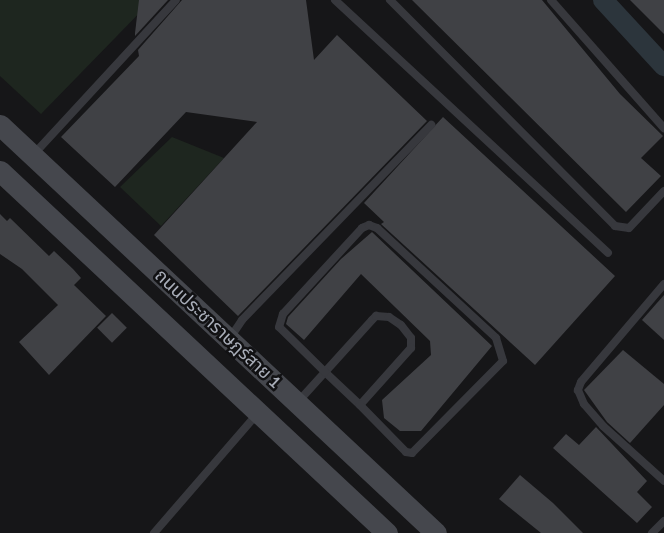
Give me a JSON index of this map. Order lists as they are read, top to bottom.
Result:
{
  "streets": {
    "main road": ["ถนนประชาราษฎร์สาย 1"]
  }
}
